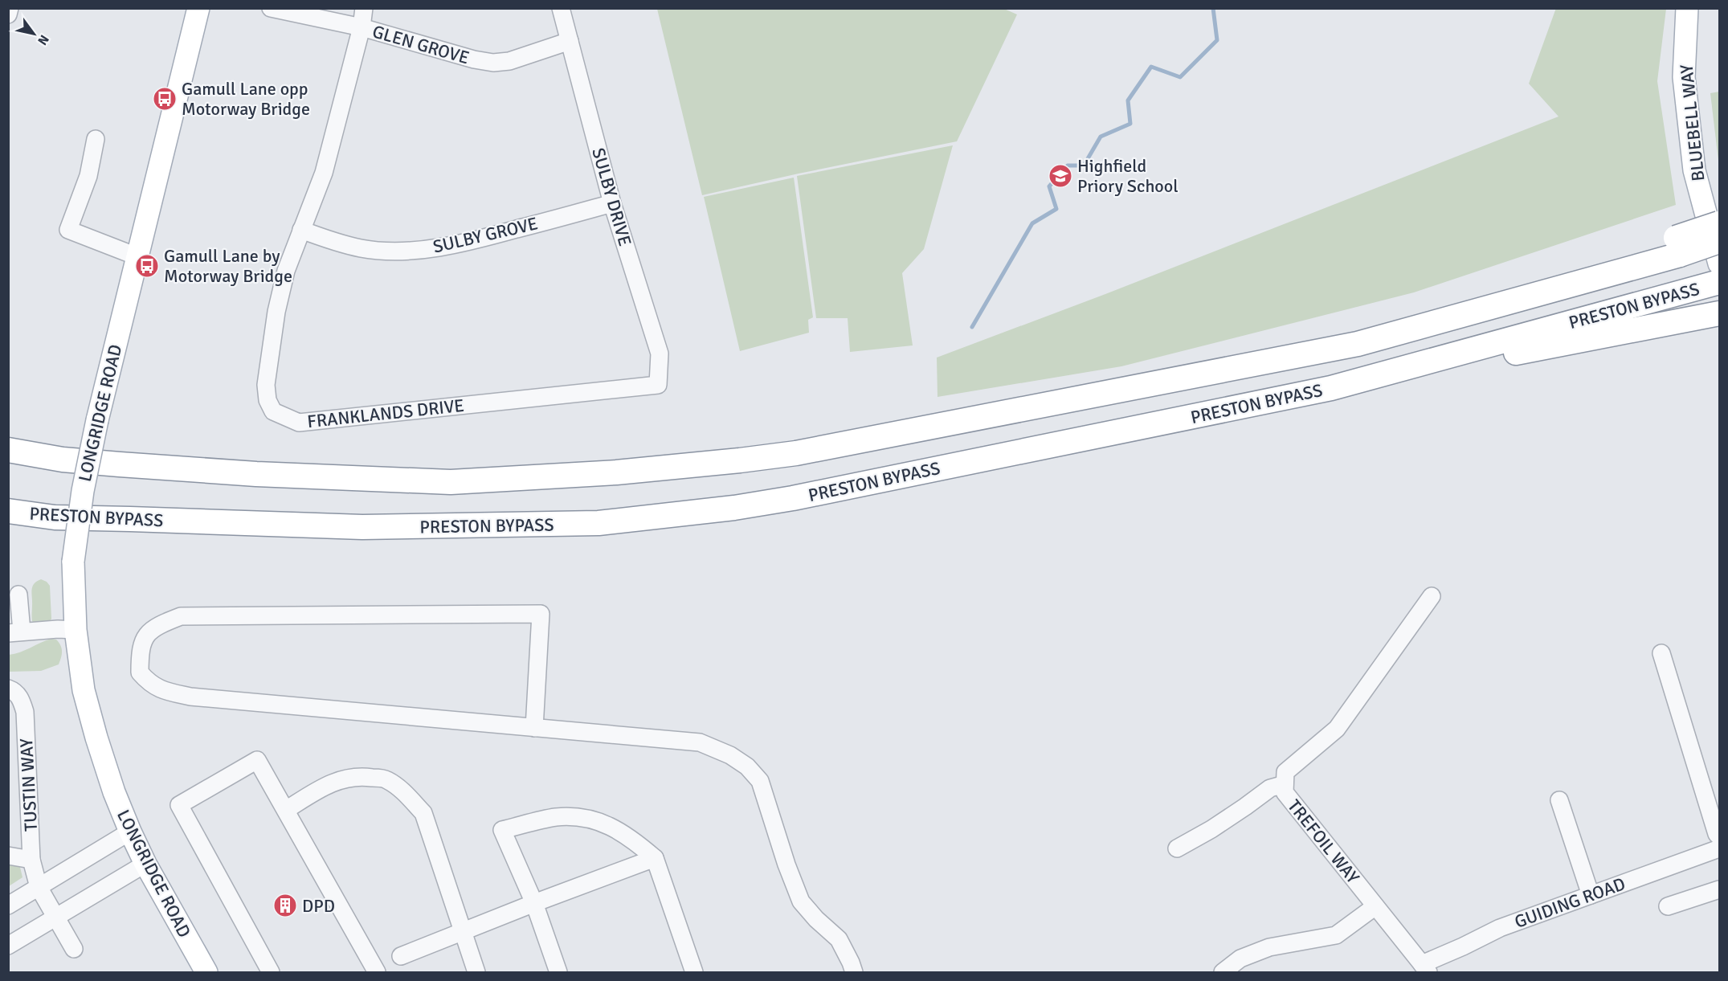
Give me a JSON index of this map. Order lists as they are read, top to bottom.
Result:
{
  "streets": {
    "highway": ["PRESTON BYPASS"],
    "main road": ["BLUEBELL WAY", "LONGRIDGE ROAD"],
    "street": [
      "GLEN GROVE",
      "SULBY DRIVE",
      "SULBY GROVE",
      "FRANKLANDS DRIVE",
      "TUSTIN WAY",
      "TREFOIL WAY",
      "GUIDING ROAD"
    ]
  },
  "crossings": [
    ["GLEN GROVE", "SULBY DRIVE"],
    ["GLEN GROVE", "FRANKLANDS DRIVE"],
    ["SULBY DRIVE", "SULBY GROVE"],
    ["SULBY DRIVE", "FRANKLANDS DRIVE"],
    ["SULBY GROVE", "FRANKLANDS DRIVE"],
    ["TREFOIL WAY", "GUIDING ROAD"]
  ],
  "places": {
    "bus stop": ["Gamull Lane opp Motorway Bridge", "Gamull Lane by Motorway Bridge"],
    "school or university": ["Highfield Priory School"],
    "building": ["DPD"]
  },
  "north": "bottom right"
}
